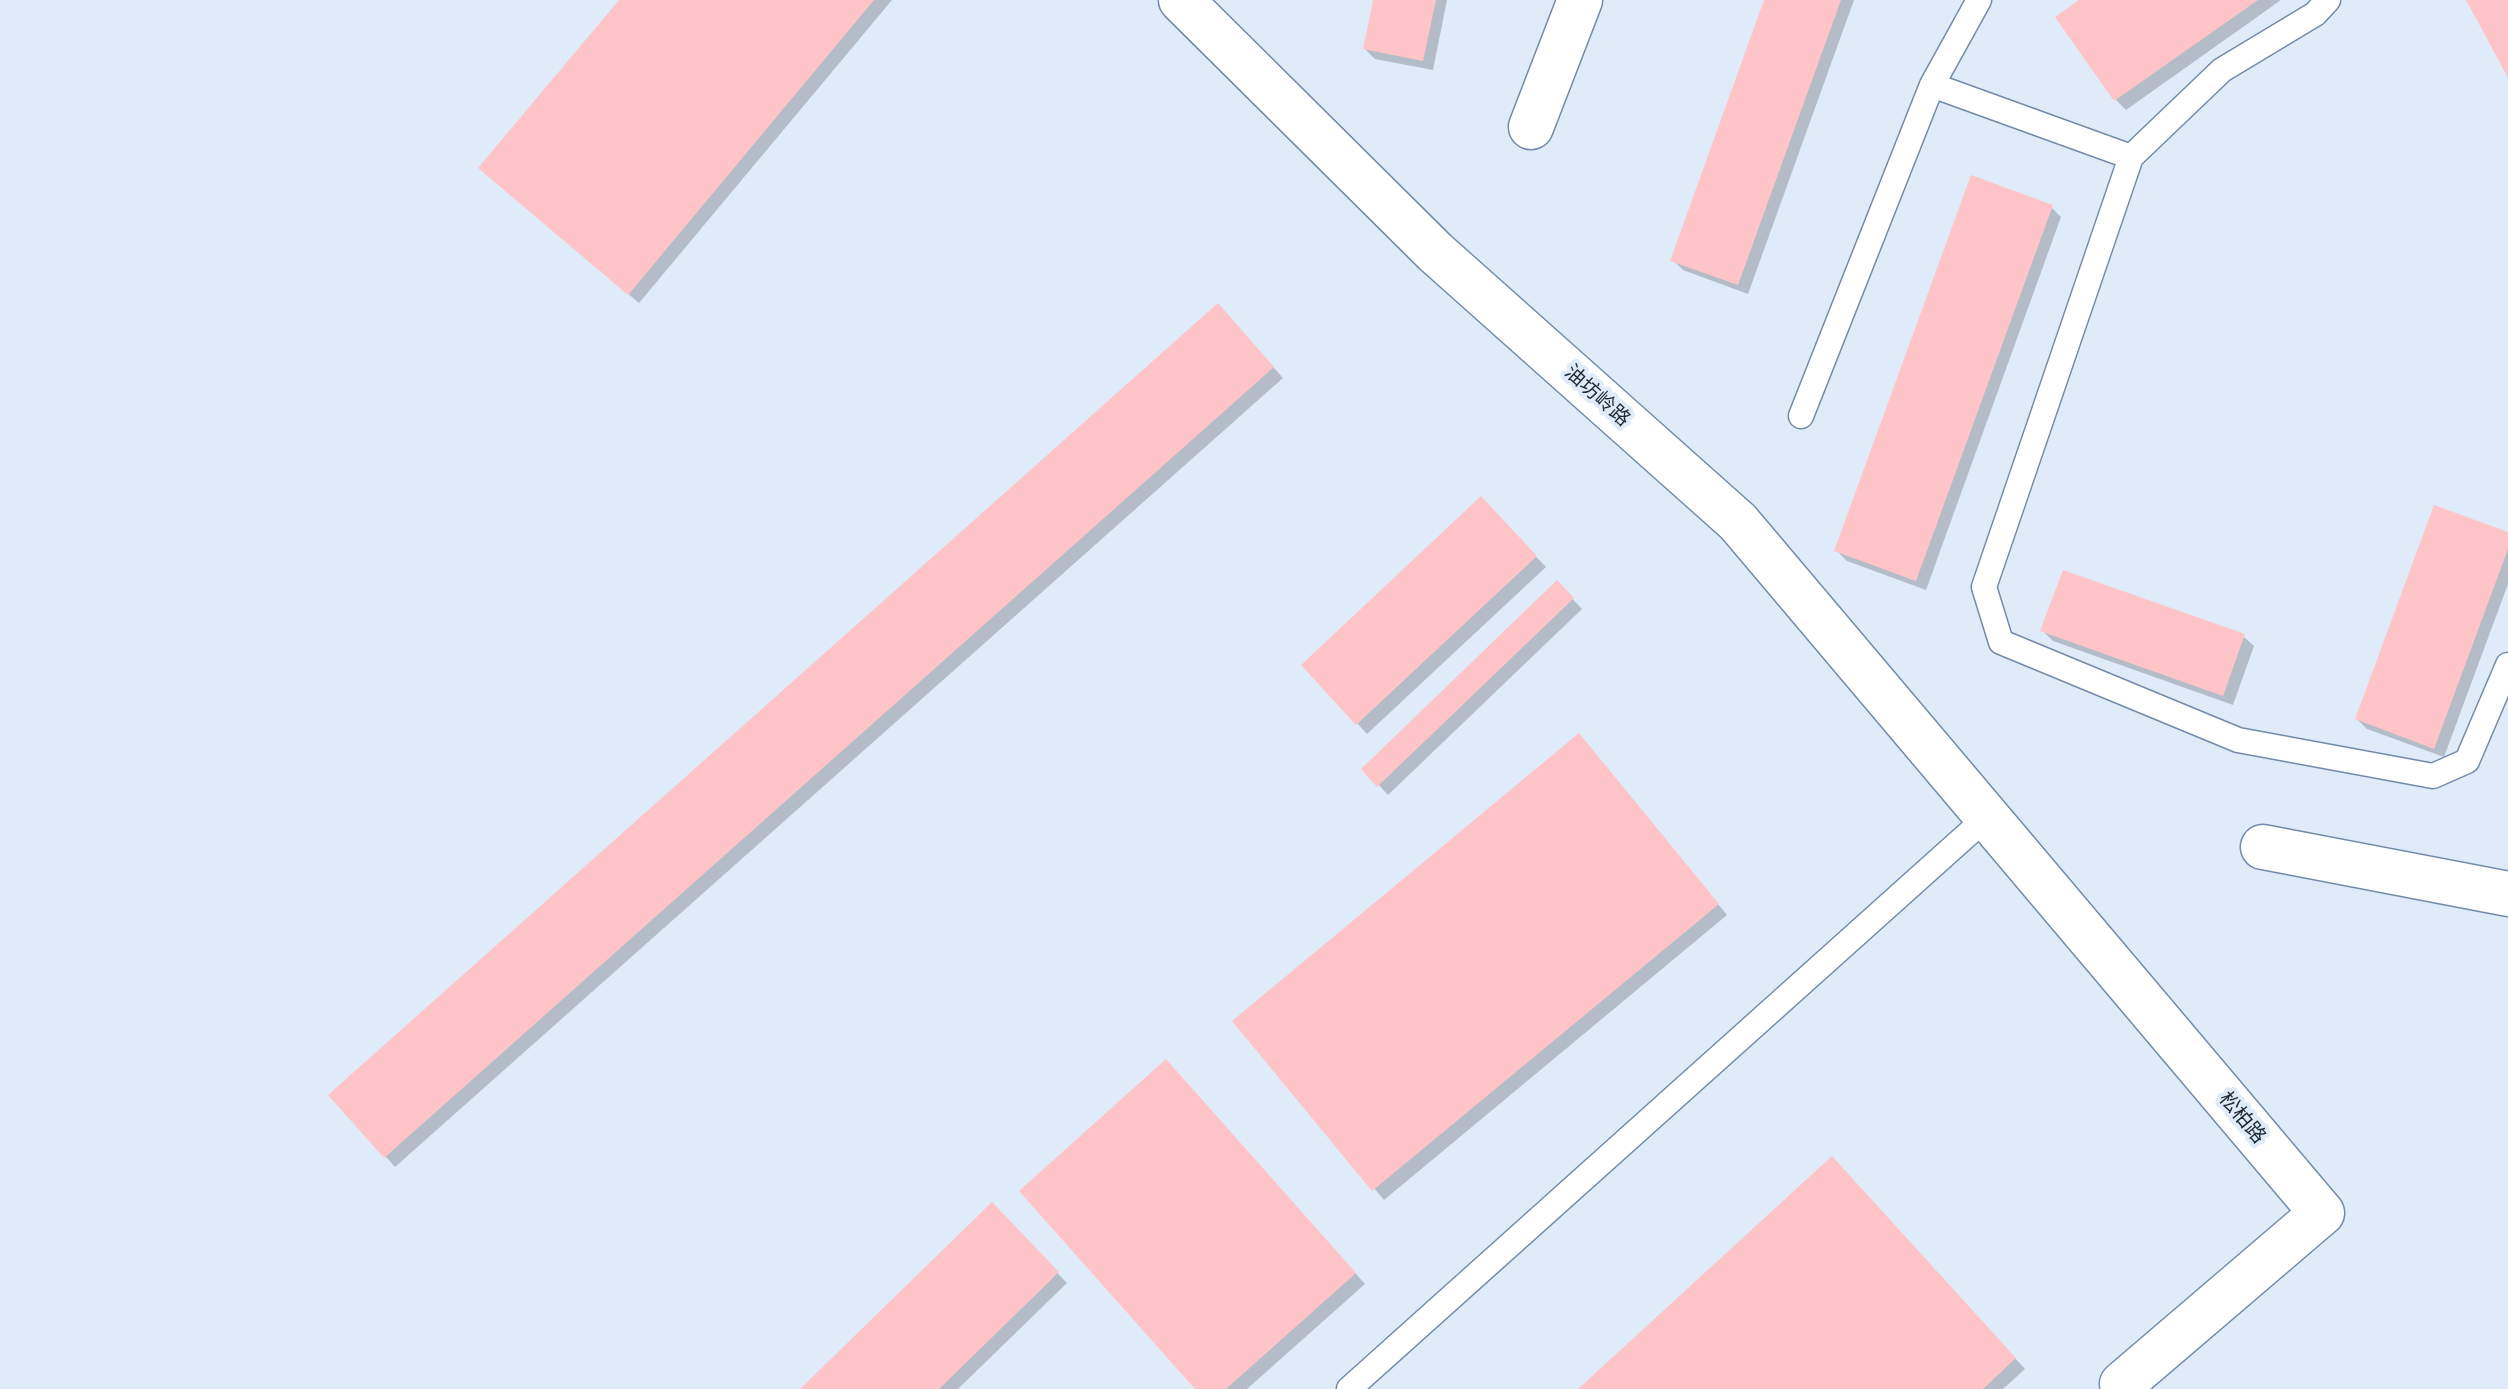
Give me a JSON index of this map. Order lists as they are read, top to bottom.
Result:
{
  "streets": {
    "street": ["油坊岭路", "松柏路"]
  },
  "crossings": [
    ["油坊岭路", "松柏路"]
  ]
}
